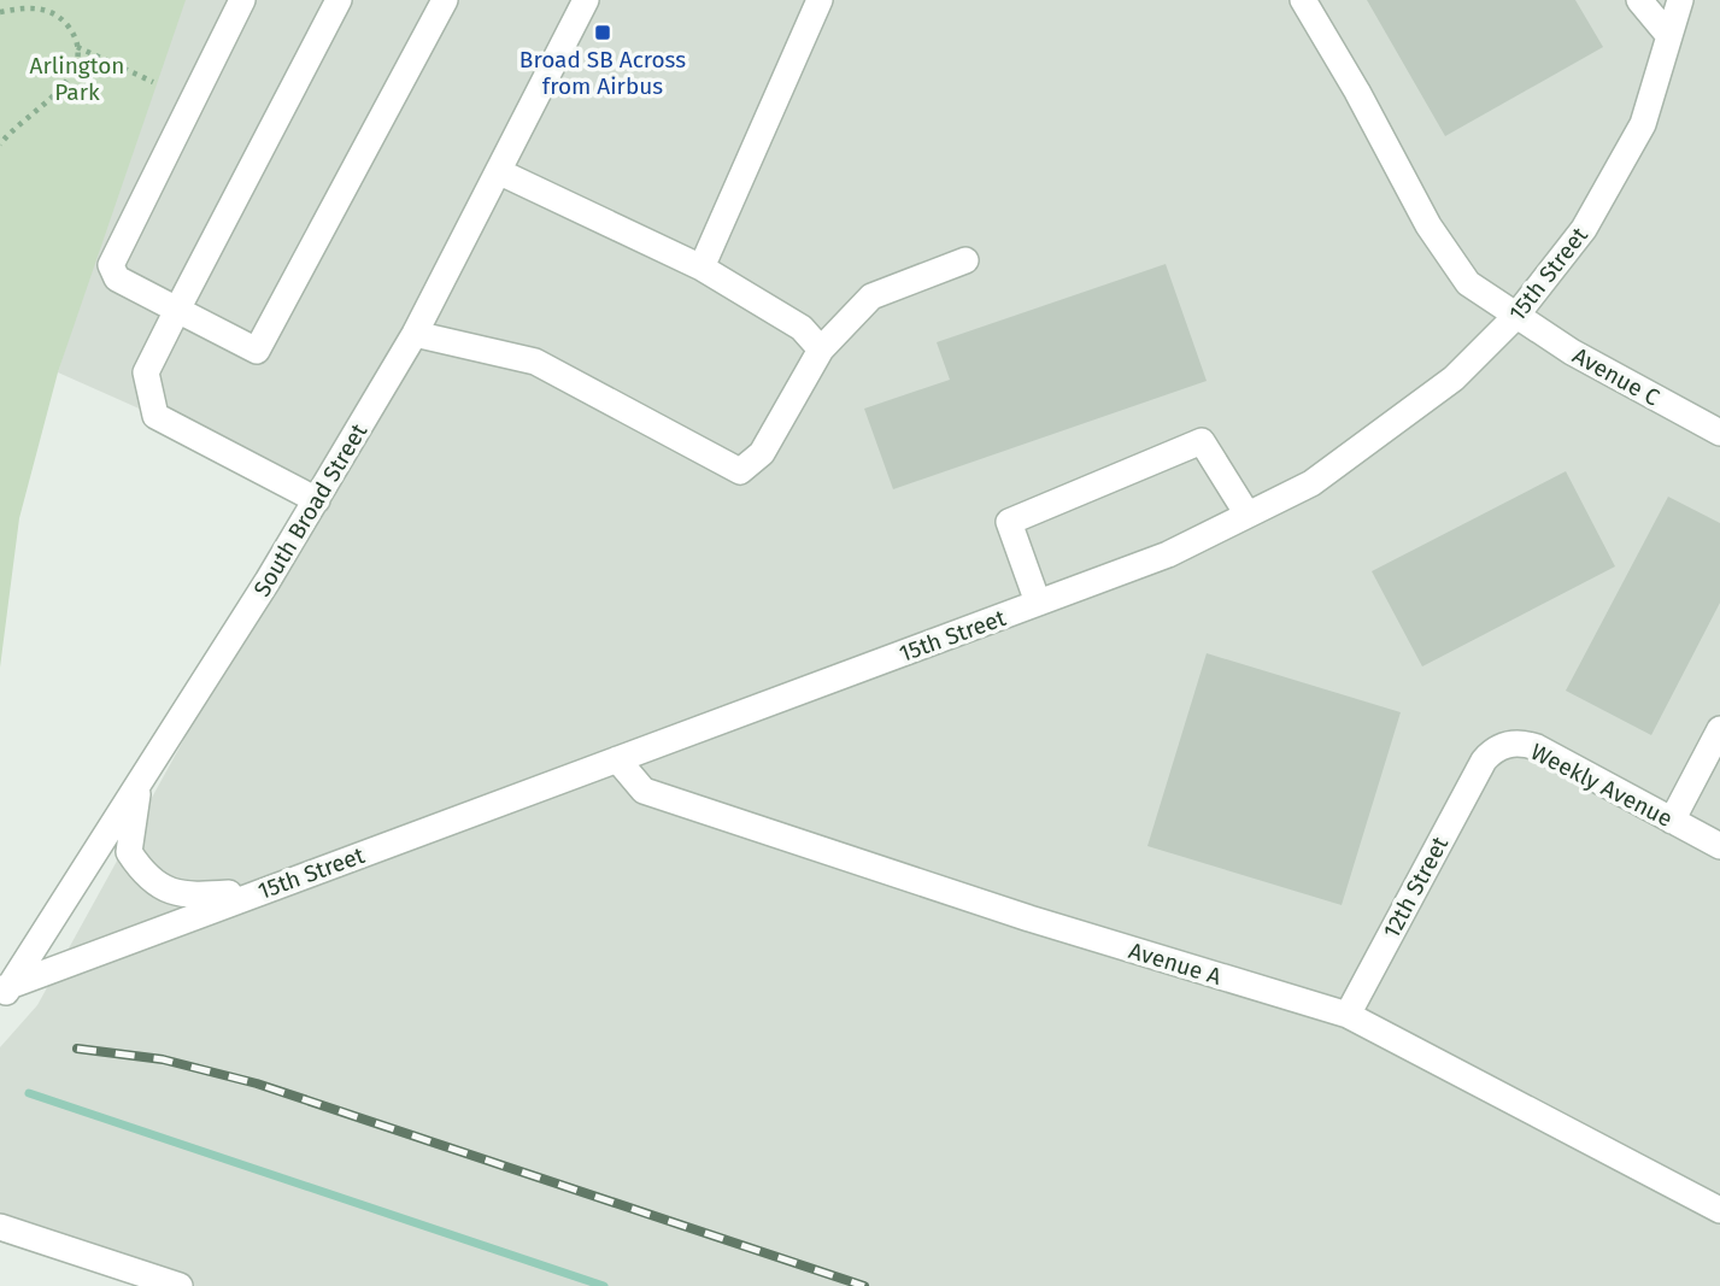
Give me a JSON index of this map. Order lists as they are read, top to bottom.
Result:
{
  "streets": {
    "street": [
      "15th Street",
      "Avenue C",
      "South Broad Street",
      "Weekly Avenue",
      "12th Street",
      "Avenue A"
    ]
  },
  "crossings": [
    ["15th Street", "Avenue C"],
    ["15th Street", "South Broad Street"],
    ["15th Street", "Avenue A"],
    ["Weekly Avenue", "12th Street"],
    ["12th Street", "Avenue A"]
  ],
  "parks": ["Arlington Park"],
  "places": {
    "transit": ["Broad SB Across from Airbus"]
  }
}
